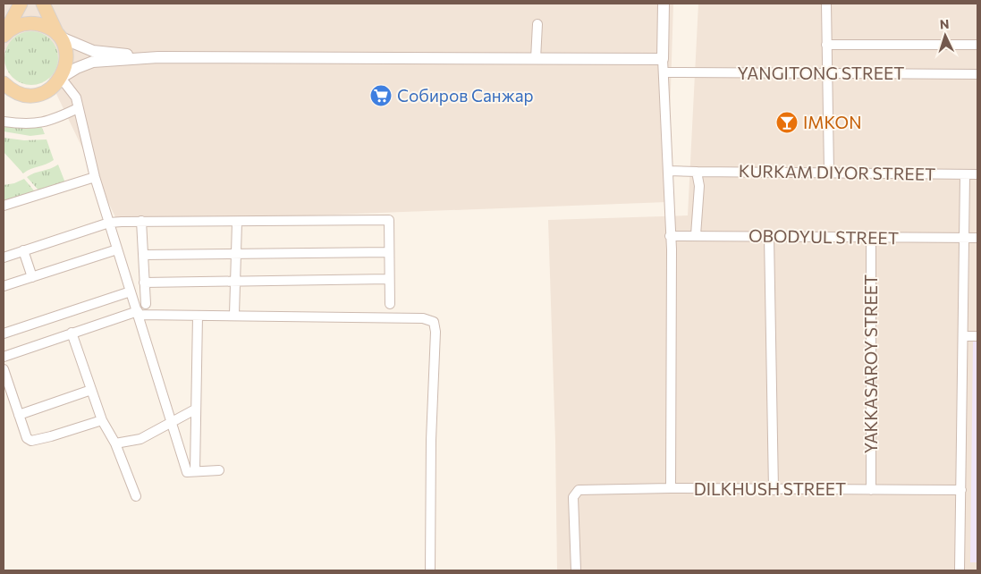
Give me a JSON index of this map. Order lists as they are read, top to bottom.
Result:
{
  "streets": {
    "street": [
      "YANGITONG STREET",
      "KURKAM DIYOR STREET",
      "OBODYUL STREET",
      "YAKKASAROY STREET",
      "DILKHUSH STREET"
    ]
  },
  "crossings": [
    ["OBODYUL STREET", "YAKKASAROY STREET"],
    ["YAKKASAROY STREET", "DILKHUSH STREET"]
  ],
  "places": {
    "supermarket": ["Собиров Санжар"],
    "bar": ["IMKON"]
  },
  "north": "top"
}
